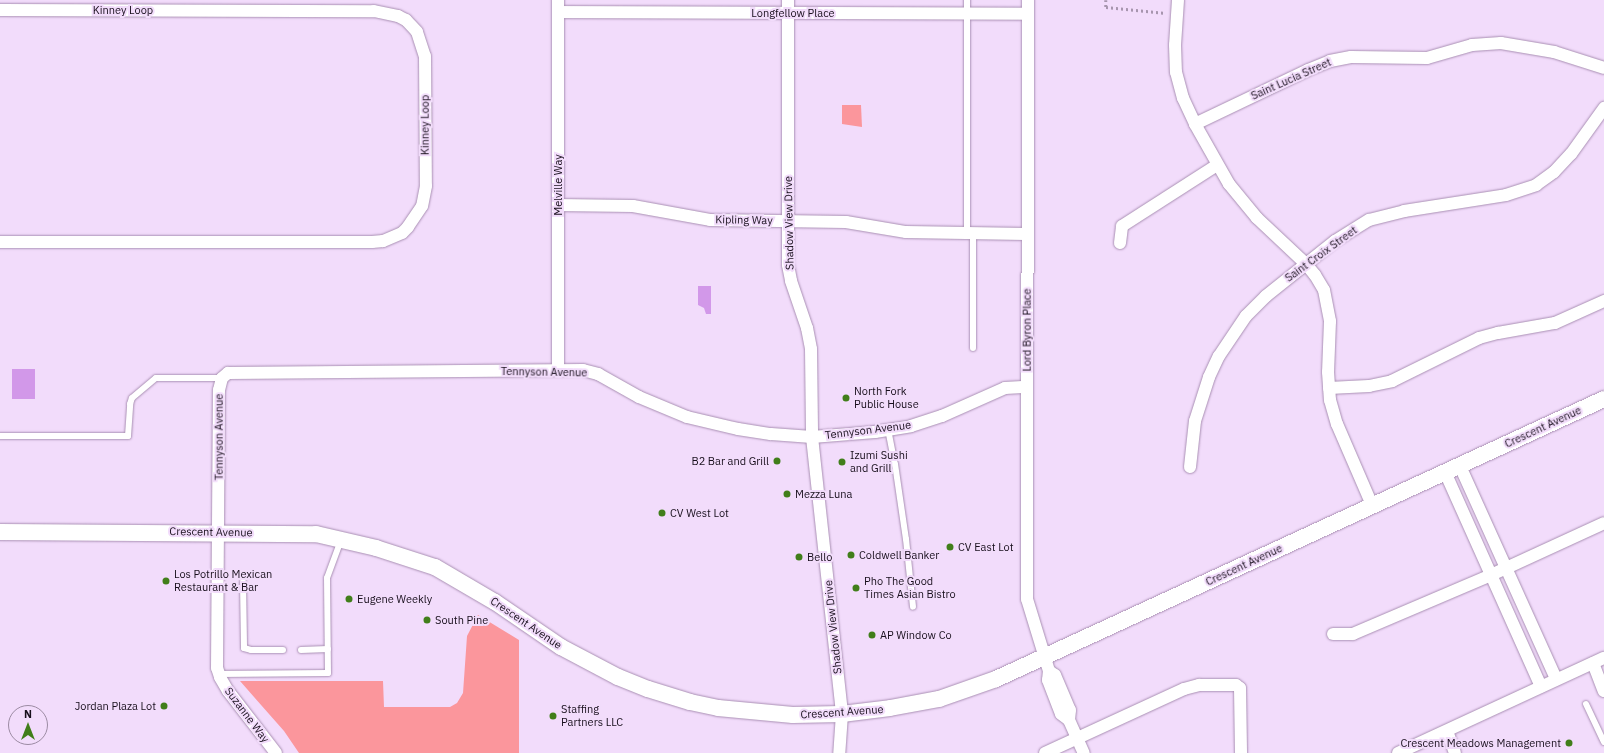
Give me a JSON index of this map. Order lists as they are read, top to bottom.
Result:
{
  "streets": {
    "street": [
      "Kinney Loop",
      "Longfellow Place",
      "Saint Lucia Street",
      "Melville Way",
      "Kipling Way",
      "Shadow View Drive",
      "Saint Croix Street",
      "Lord Byron Place",
      "Tennyson Avenue",
      "Crescent Avenue",
      "Suzanne Way"
    ]
  },
  "crossings": [
    ["Longfellow Place", "Melville Way"],
    ["Longfellow Place", "Shadow View Drive"],
    ["Longfellow Place", "Lord Byron Place"],
    ["Melville Way", "Kipling Way"],
    ["Melville Way", "Tennyson Avenue"],
    ["Kipling Way", "Shadow View Drive"],
    ["Kipling Way", "Lord Byron Place"],
    ["Shadow View Drive", "Tennyson Avenue"],
    ["Shadow View Drive", "Crescent Avenue"],
    ["Lord Byron Place", "Tennyson Avenue"],
    ["Lord Byron Place", "Crescent Avenue"],
    ["Tennyson Avenue", "Crescent Avenue"],
    ["Tennyson Avenue", "Suzanne Way"],
    ["Crescent Avenue", "Suzanne Way"]
  ],
  "places": [
    "North Fork Public House",
    "B2 Bar and Grill",
    "Izumi Sushi and Grill",
    "Mezza Luna",
    "CV West Lot",
    "CV East Lot",
    "Coldwell Banker",
    "Bello",
    "Los Potrillo Mexican Restaurant & Bar",
    "Pho The Good Times Asian Bistro",
    "Eugene Weekly",
    "South Pine",
    "AP Window Co",
    "Jordan Plaza Lot",
    "Staffing Partners LLC",
    "Crescent Meadows Management"
  ],
  "north": "top"
}
